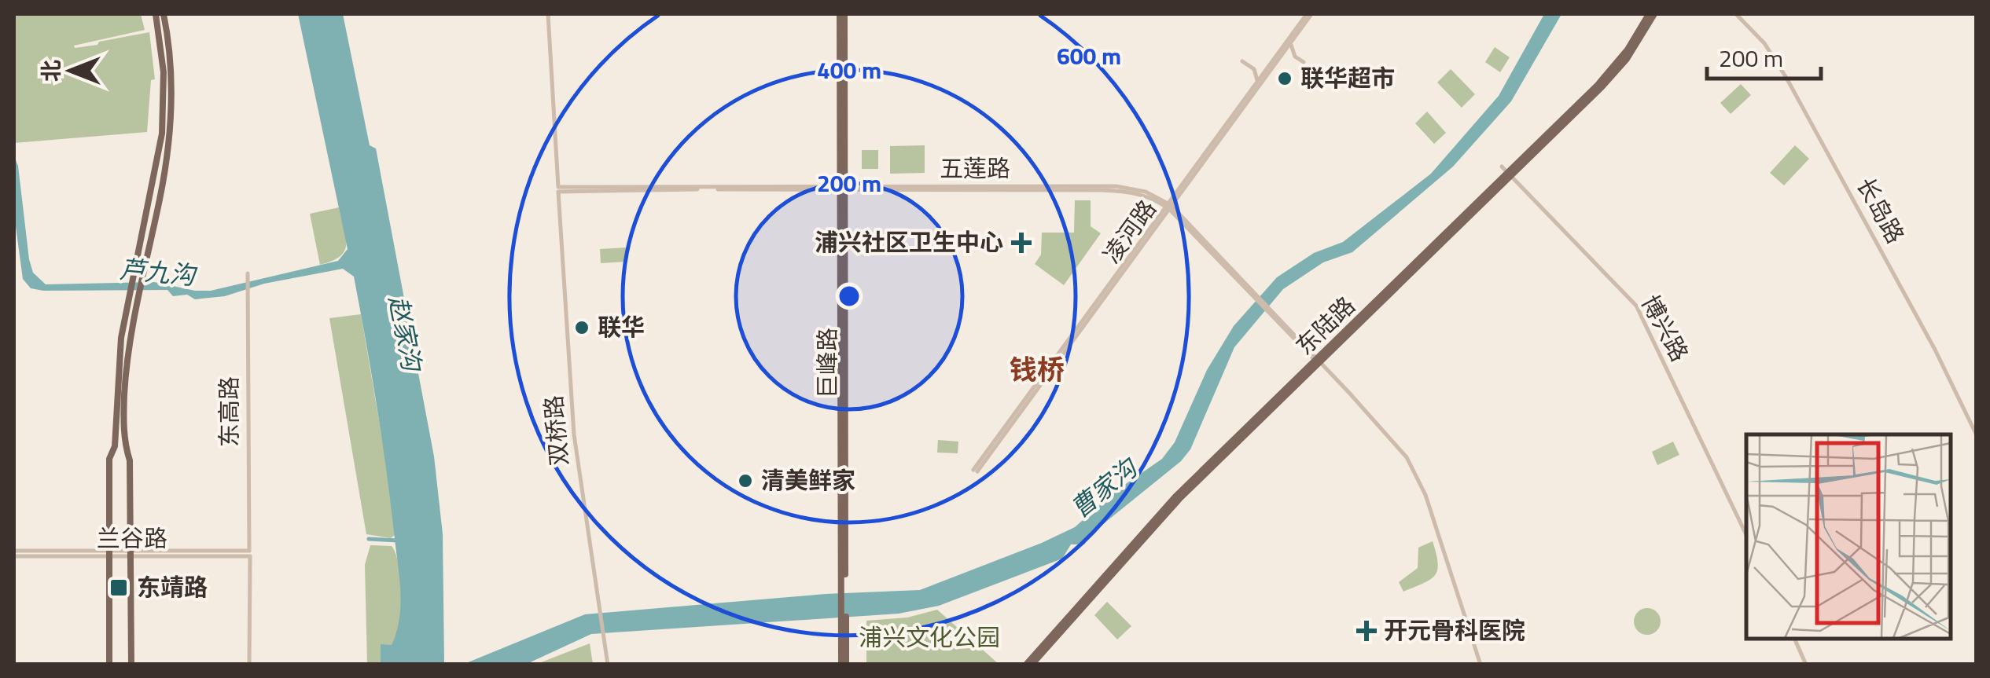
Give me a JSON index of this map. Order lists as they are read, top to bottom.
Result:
{
  "streets": {
    "main road": ["东陆路", "巨峰路"],
    "street": [
      "五莲路",
      "长岛路",
      "凌河路",
      "博兴路",
      "东高路",
      "双桥路",
      "兰谷路"
    ]
  },
  "crossings": [
    ["五莲路", "凌河路"],
    ["五莲路", "东陆路"],
    ["五莲路", "巨峰路"],
    ["五莲路", "双桥路"],
    ["东陆路", "博兴路"],
    ["东高路", "兰谷路"]
  ],
  "districts": ["钱桥"],
  "water": ["芦九沟", "赵家沟", "曹家沟"],
  "parks": ["浦兴文化公园"],
  "places": {
    "other": ["联华超市", "联华", "清美鲜家"],
    "health": ["浦兴社区卫生中心", "开元骨科医院"],
    "transit": ["东靖路"]
  },
  "scale_bar": "200 m",
  "north": "left",
  "rings": ["600 m", "400 m", "200 m"]
}
